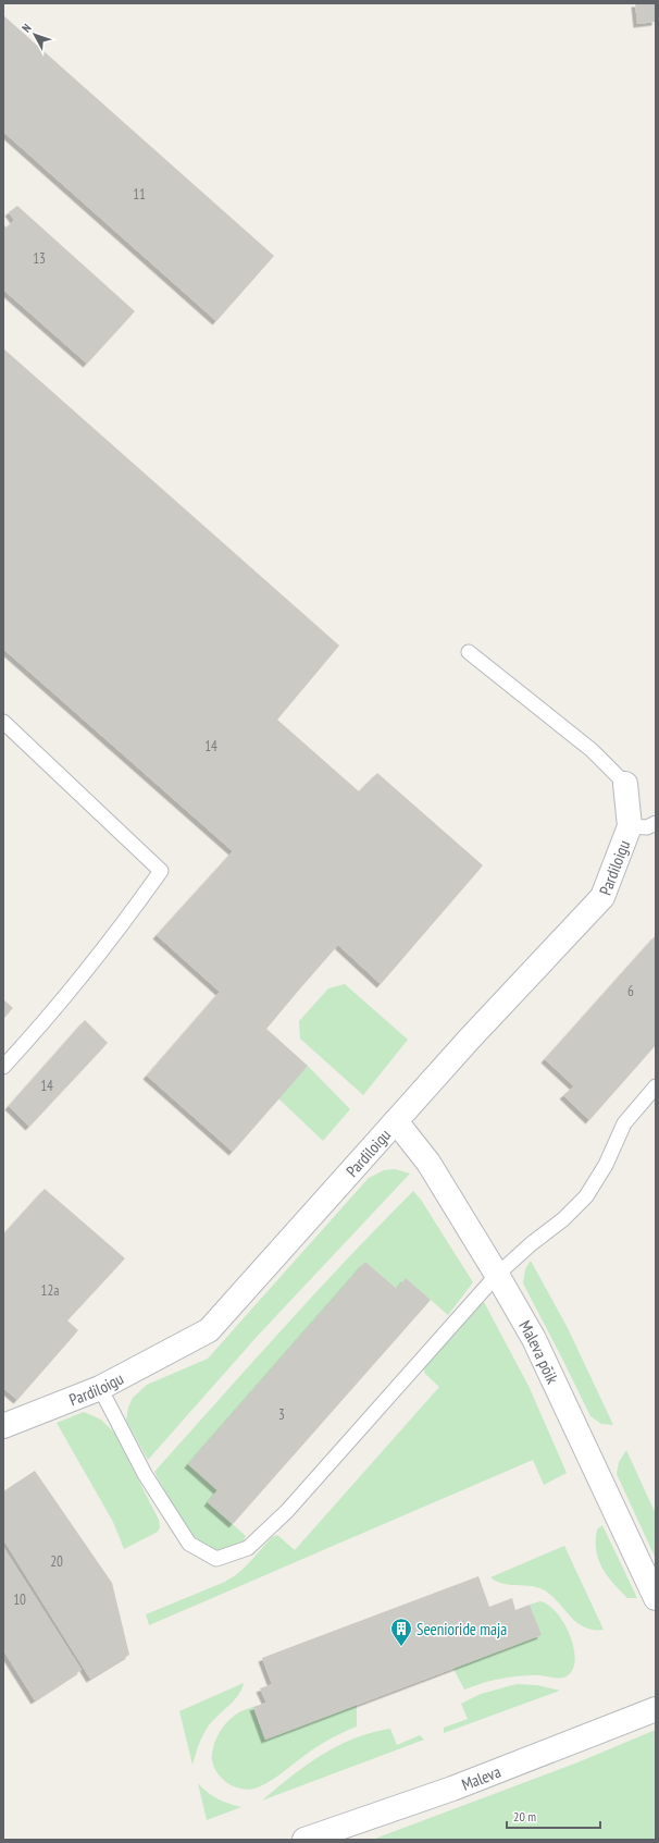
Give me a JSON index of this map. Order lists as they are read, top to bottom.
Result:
{
  "streets": {
    "street": ["Pardiloigu", "Maleva põik", "Maleva"]
  },
  "crossings": [
    ["Pardiloigu", "Maleva põik"]
  ],
  "places": {
    "building": ["Seenioride maja"]
  },
  "house_numbers": [
    "11",
    "13",
    "14",
    "6",
    "14",
    "12a",
    "3",
    "20",
    "10"
  ],
  "scale_bar": "20 m",
  "north": "top left"
}
